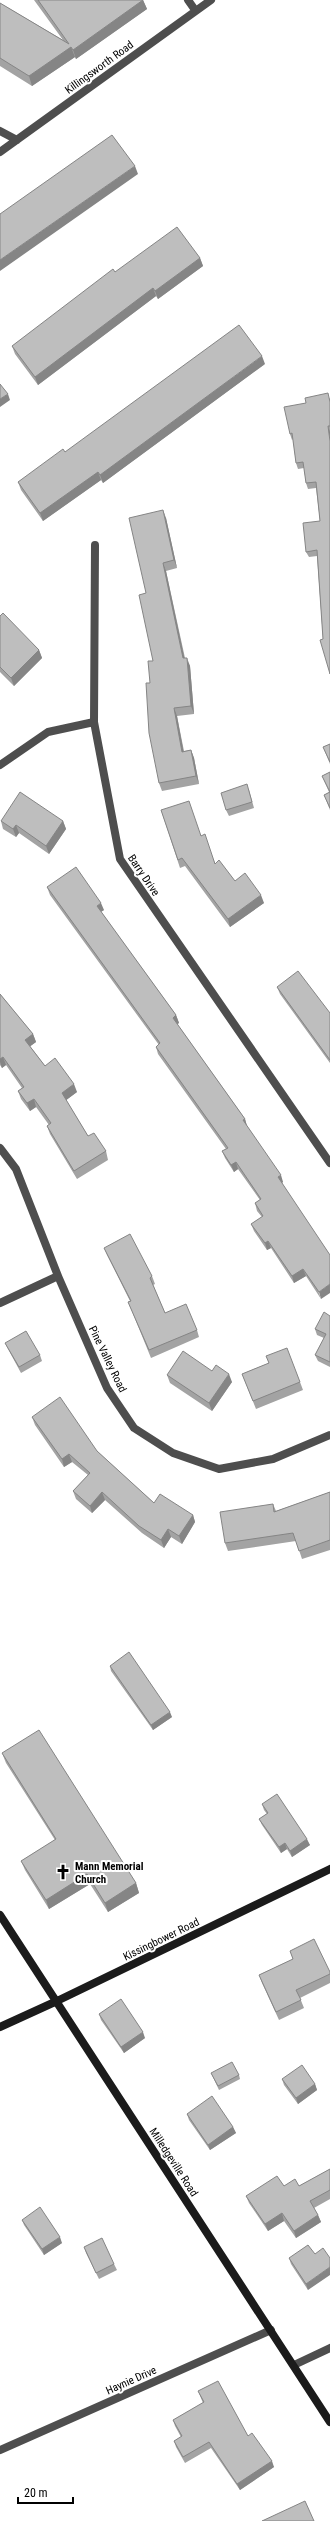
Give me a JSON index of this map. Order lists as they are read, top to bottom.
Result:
{
  "streets": {
    "street": [
      "Killingsworth Road",
      "Barry Drive",
      "Pine Valley Road",
      "Kissingbower Road",
      "Milledgeville Road",
      "Haynie Drive"
    ]
  },
  "crossings": [
    ["Kissingbower Road", "Milledgeville Road"],
    ["Milledgeville Road", "Haynie Drive"]
  ],
  "places": {
    "church": ["Mann Memorial Church"]
  },
  "scale_bar": "20 m"
}
